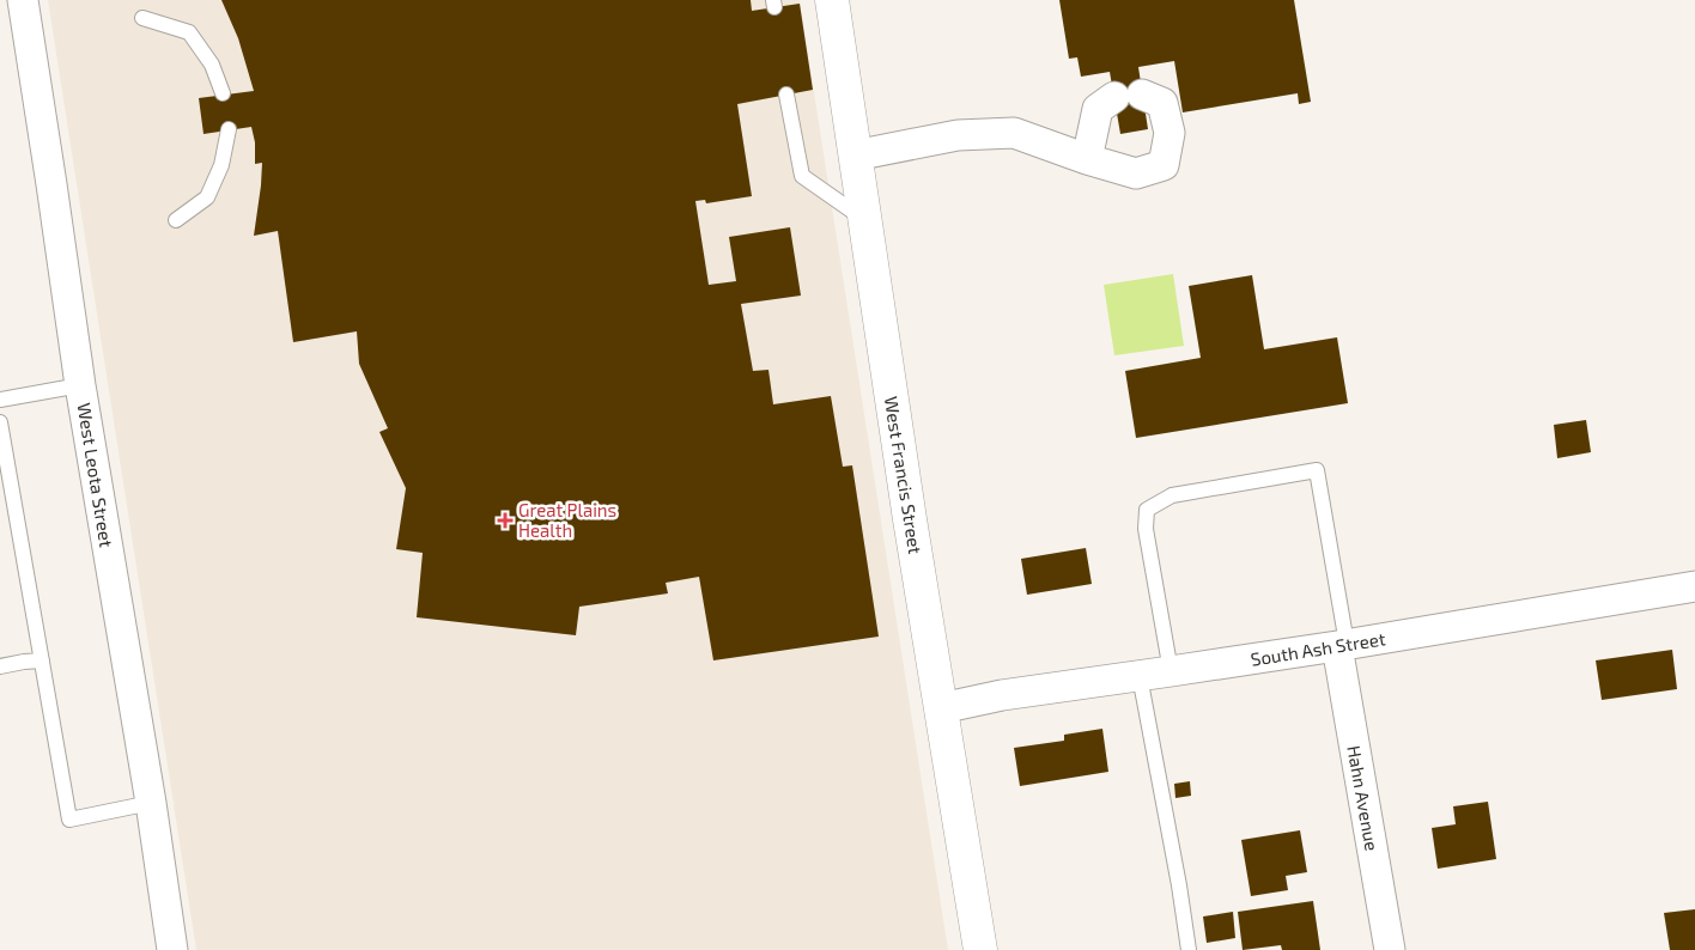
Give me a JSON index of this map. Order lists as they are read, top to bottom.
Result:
{
  "streets": {
    "street": [
      "West Leota Street",
      "West Francis Street",
      "South Ash Street",
      "Hahn Avenue"
    ]
  },
  "crossings": [
    ["West Francis Street", "South Ash Street"],
    ["South Ash Street", "Hahn Avenue"]
  ],
  "places": {
    "health": ["Great Plains Health"]
  }
}
